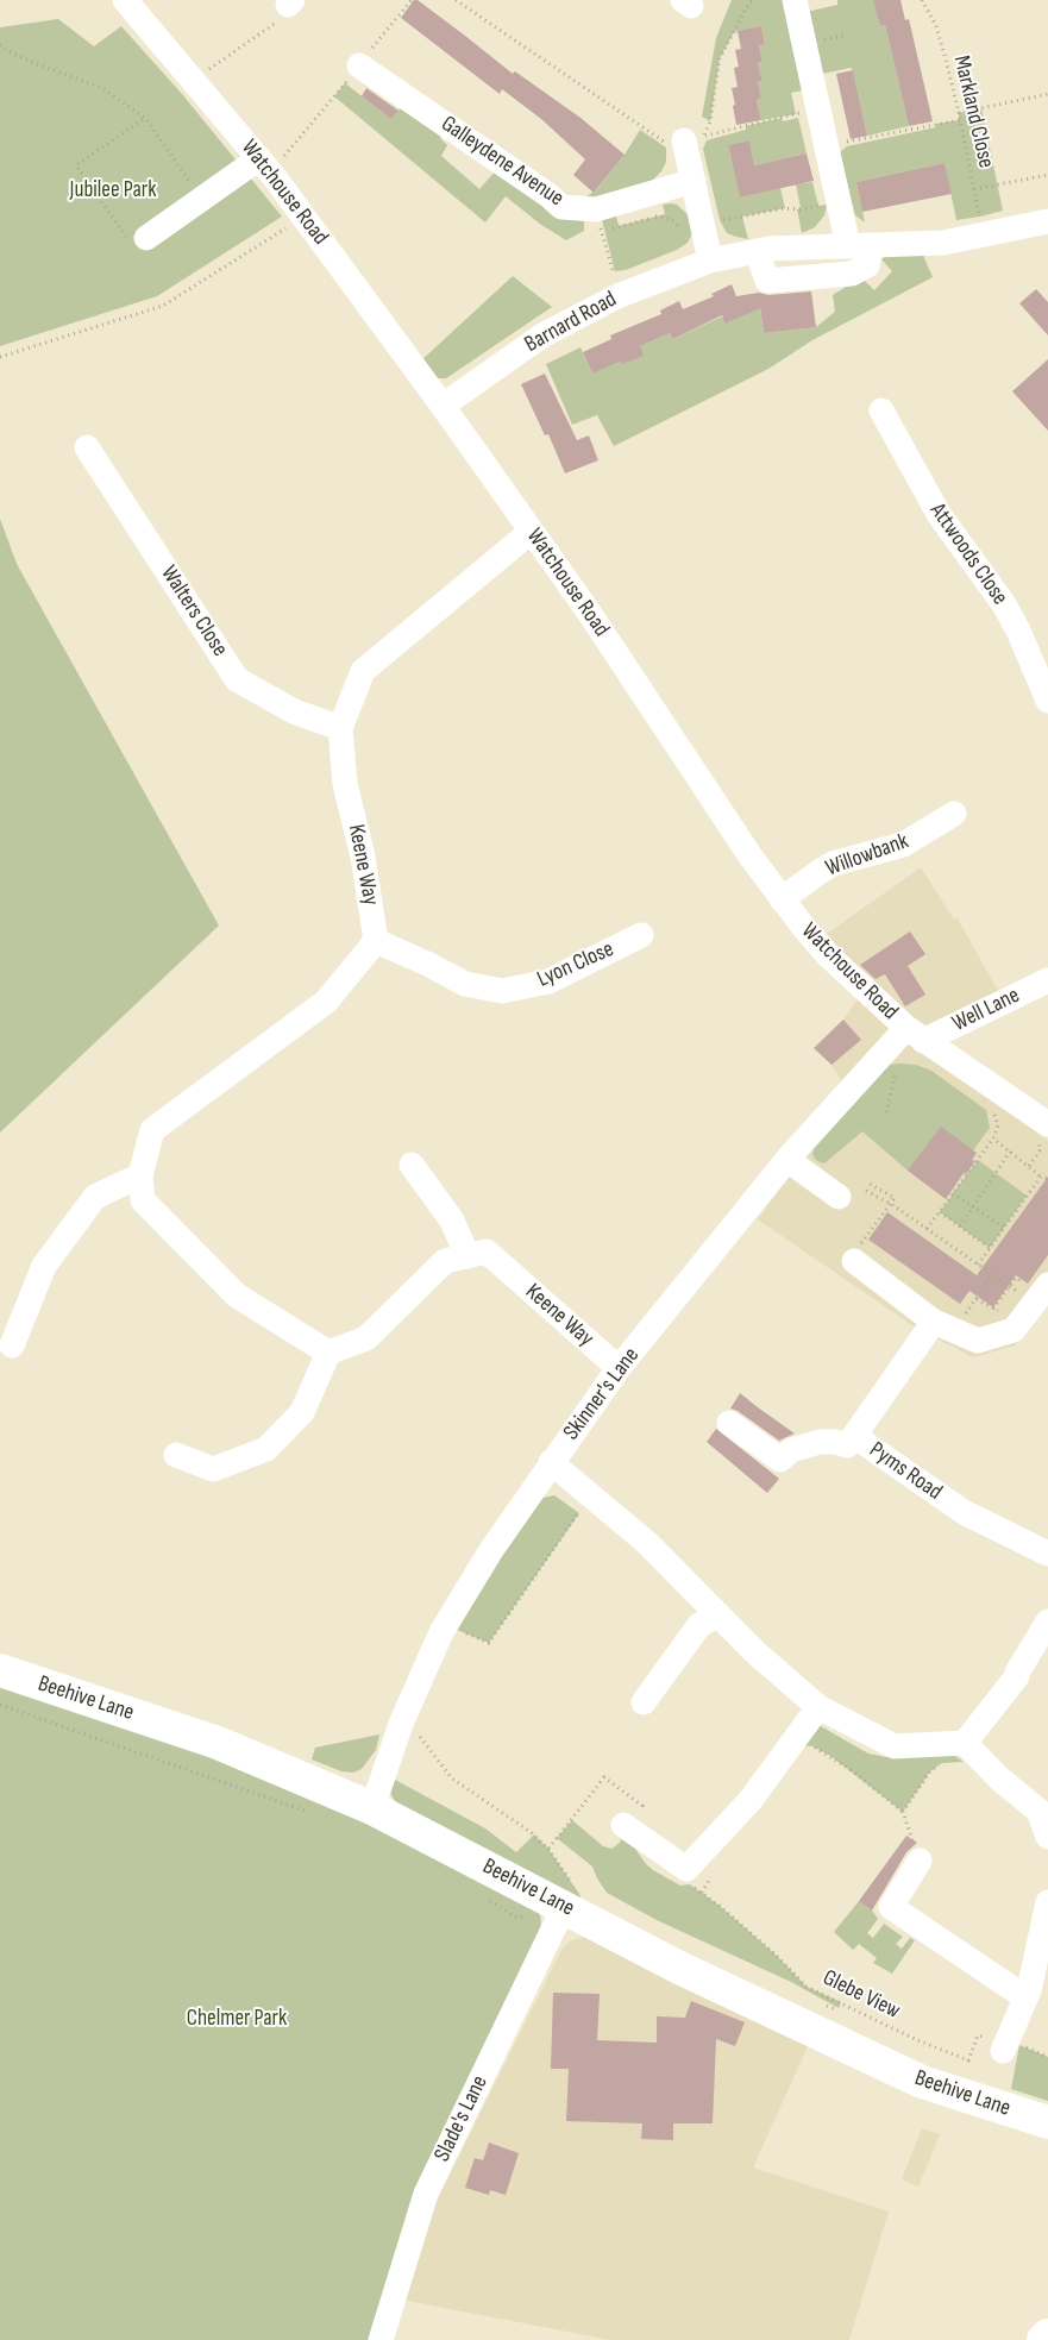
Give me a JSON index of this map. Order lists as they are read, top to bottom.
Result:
{
  "streets": {
    "main road": ["Beehive Lane"],
    "street": [
      "Galleydene Avenue",
      "Watchouse Road",
      "Barnard Road",
      "Attwoods Close",
      "Walters Close",
      "Willowbank",
      "Keene Way",
      "Lyon Close",
      "Well Lane",
      "Skinner's Lane",
      "Pyms Road",
      "Slade's Lane"
    ],
    "path": ["Markland Close", "Glebe View"]
  },
  "crossings": [
    ["Watchouse Road", "Barnard Road"],
    ["Watchouse Road", "Willowbank"],
    ["Watchouse Road", "Keene Way"],
    ["Watchouse Road", "Well Lane"],
    ["Watchouse Road", "Skinner's Lane"],
    ["Walters Close", "Keene Way"],
    ["Keene Way", "Lyon Close"],
    ["Keene Way", "Skinner's Lane"],
    ["Well Lane", "Skinner's Lane"],
    ["Skinner's Lane", "Beehive Lane"],
    ["Beehive Lane", "Slade's Lane"]
  ],
  "parks": ["Jubilee Park", "Chelmer Park"]
}
